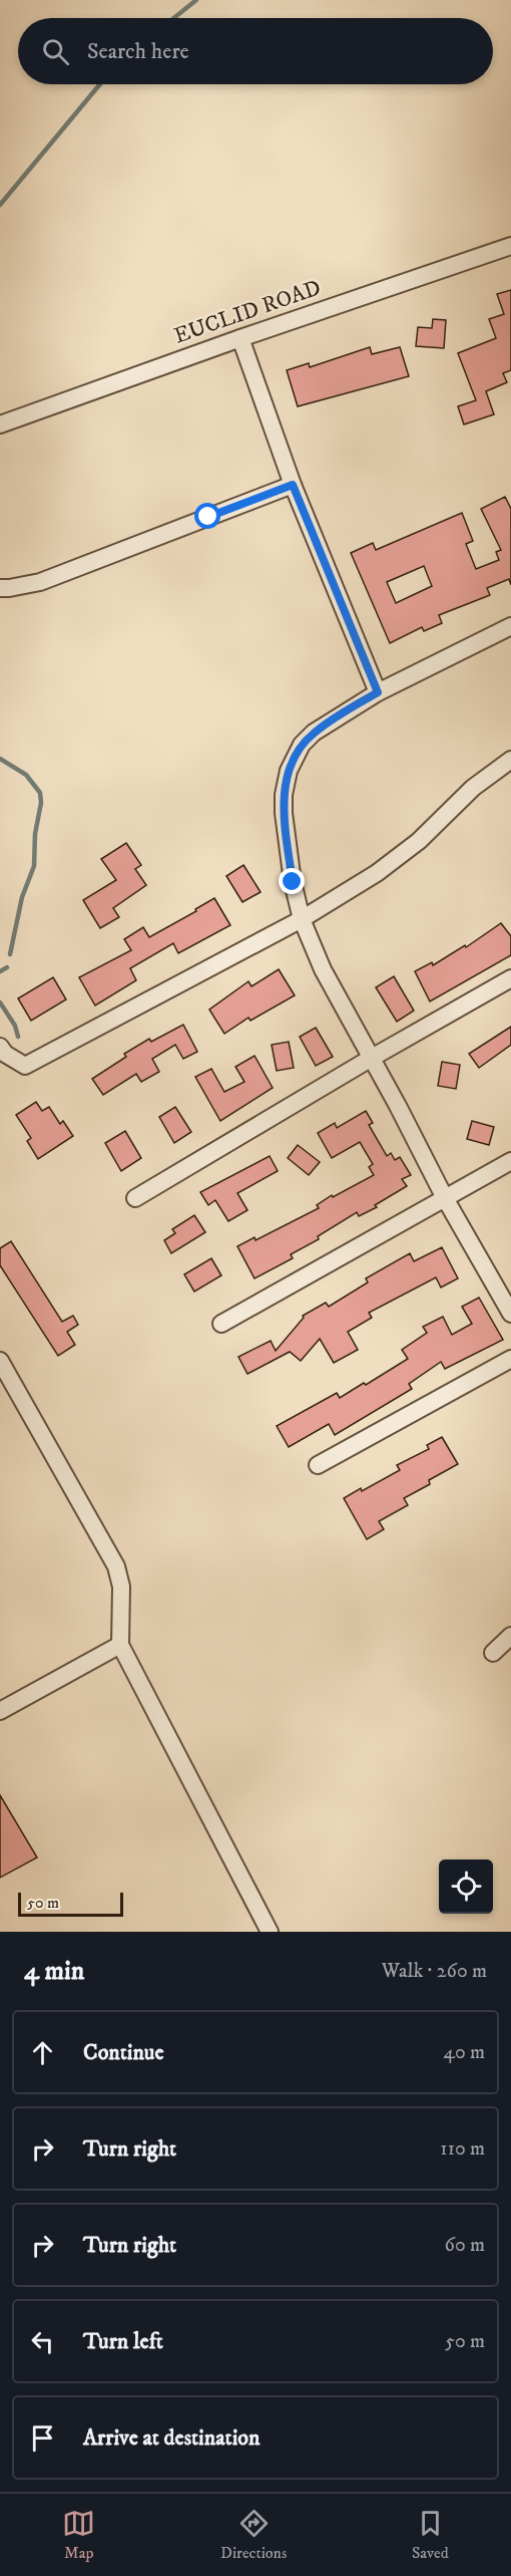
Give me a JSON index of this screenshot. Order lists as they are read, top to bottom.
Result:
{
  "streets": {
    "street": ["EUCLID ROAD"]
  },
  "scale_bar": "50 m",
  "page": {
    "search": "Search here",
    "scale": "50 m",
    "heading": ["4 min", "Walk · 260 m"],
    "list": [
      ["Continue", "40 m"],
      ["Turn right", "110 m"],
      ["Turn right", "60 m"],
      ["Turn left", "50 m"],
      "Arrive at destination"
    ],
    "nav": ["Map", "Directions", "Saved"]
  }
}
